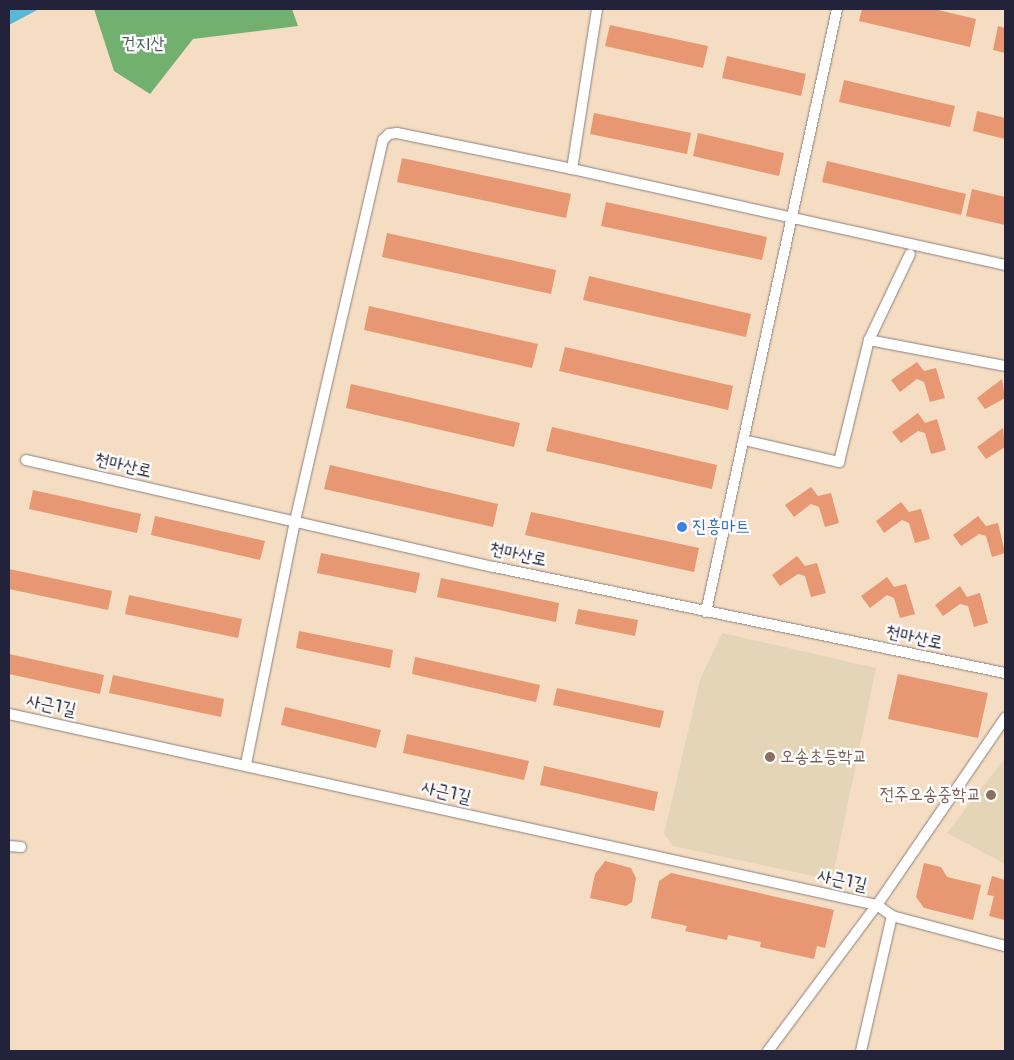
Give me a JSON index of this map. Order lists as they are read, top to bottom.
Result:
{
  "streets": {
    "street": ["천마산로", "사근1길"]
  },
  "parks": ["건지산"],
  "places": ["진흥마트", "오송초등학교", "전주오송중학교"]
}
